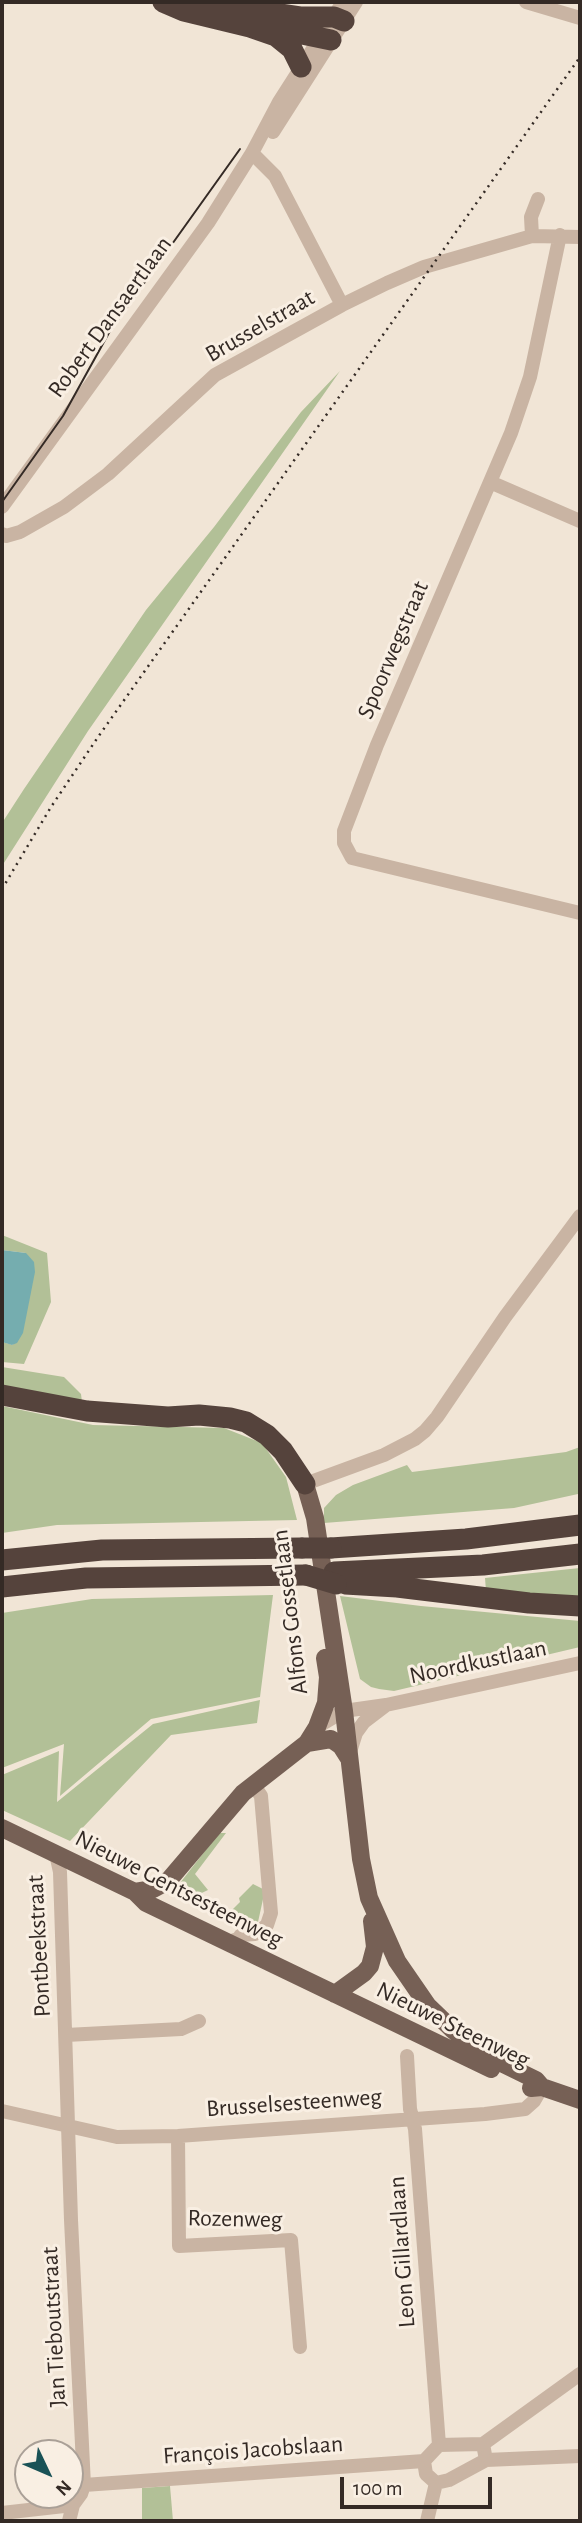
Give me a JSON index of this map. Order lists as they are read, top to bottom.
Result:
{
  "streets": {
    "main road": ["Alfons Gossetlaan", "Nieuwe Gentsesteenweg", "Nieuwe Steenweg"],
    "street": [
      "Robert Dansaertlaan",
      "Brusselstraat",
      "Spoorwegstraat",
      "Noordkustlaan",
      "Pontbeekstraat",
      "Brusselsesteenweg",
      "Rozenweg",
      "Leon Gillardlaan",
      "Jan Tieboutstraat",
      "François Jacobslaan"
    ]
  },
  "crossings": [
    ["Brusselstraat", "Spoorwegstraat"],
    ["Alfons Gossetlaan", "Noordkustlaan"],
    ["Alfons Gossetlaan", "Nieuwe Steenweg"],
    ["Nieuwe Gentsesteenweg", "Pontbeekstraat"],
    ["Nieuwe Gentsesteenweg", "Nieuwe Steenweg"],
    ["Pontbeekstraat", "Brusselsesteenweg"],
    ["Pontbeekstraat", "Jan Tieboutstraat"],
    ["Nieuwe Steenweg", "Brusselsesteenweg"],
    ["Brusselsesteenweg", "Rozenweg"],
    ["Brusselsesteenweg", "Leon Gillardlaan"],
    ["Brusselsesteenweg", "Jan Tieboutstraat"]
  ],
  "scale_bar": "100 m",
  "north": "bottom right"
}
